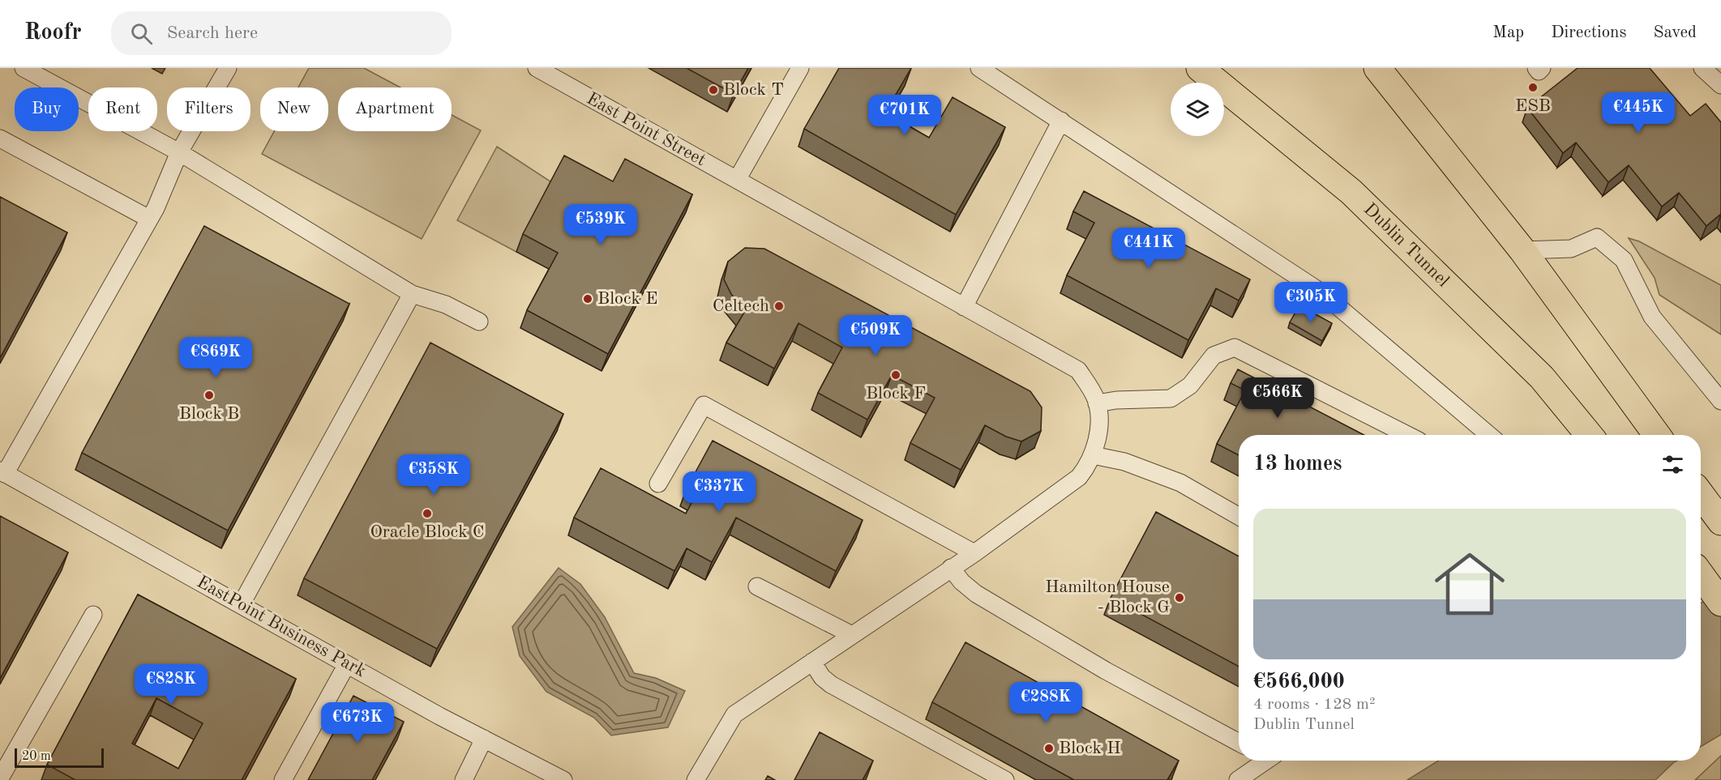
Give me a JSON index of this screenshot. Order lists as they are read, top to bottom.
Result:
{
  "streets": {
    "highway": ["Dublin Tunnel"],
    "lane": ["East Point Street", "EastPoint Business Park"]
  },
  "places": [
    "ESB",
    "Block T",
    "Block E",
    "Celtech",
    "Block F",
    "Block B",
    "Oracle Block C",
    "Hamilton House - Block G",
    "Block H"
  ],
  "scale_bar": "20 m",
  "page": {
    "header": "Roofr",
    "search": "Search here",
    "nav": ["Map", "Directions", "Saved"],
    "chip": [
      "Buy",
      "Rent",
      "Filters",
      "New",
      "Apartment"
    ],
    "price": [
      "€445K",
      "€701K",
      "€539K",
      "€441K",
      "€305K",
      "€509K",
      "€869K",
      "€566K",
      "€358K",
      "€337K",
      "€828K",
      "€288K",
      "€673K"
    ],
    "heading": "13 homes",
    "list": [
      {
        "name": "€566,000",
        "note": "4 rooms · 128 m² · Dublin Tunnel"
      }
    ],
    "scale": "20 m"
  }
}
